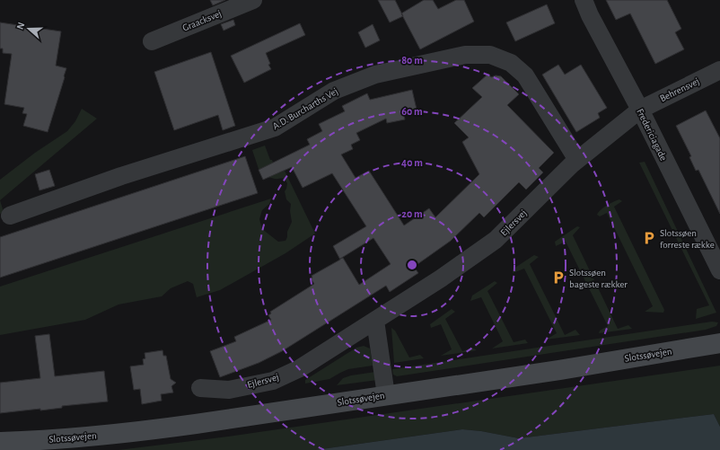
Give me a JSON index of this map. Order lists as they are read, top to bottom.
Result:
{
  "streets": {
    "main road": ["Slotssøvejen"],
    "street": [
      "Graacksvej",
      "Behrensvej",
      "A.D. Burcharths Vej",
      "Fredericiagade",
      "Ejlersvej"
    ]
  },
  "crossings": [
    ["Behrensvej", "Fredericiagade"],
    ["Behrensvej", "Ejlersvej"],
    ["A.D. Burcharths Vej", "Ejlersvej"],
    ["Fredericiagade", "Ejlersvej"]
  ],
  "places": {
    "parking": ["Slotssøen forreste række", "Slotssøen bageste rækker"]
  },
  "north": "left",
  "rings": [
    "80 m",
    "60 m",
    "40 m",
    "20 m"
  ]
}
